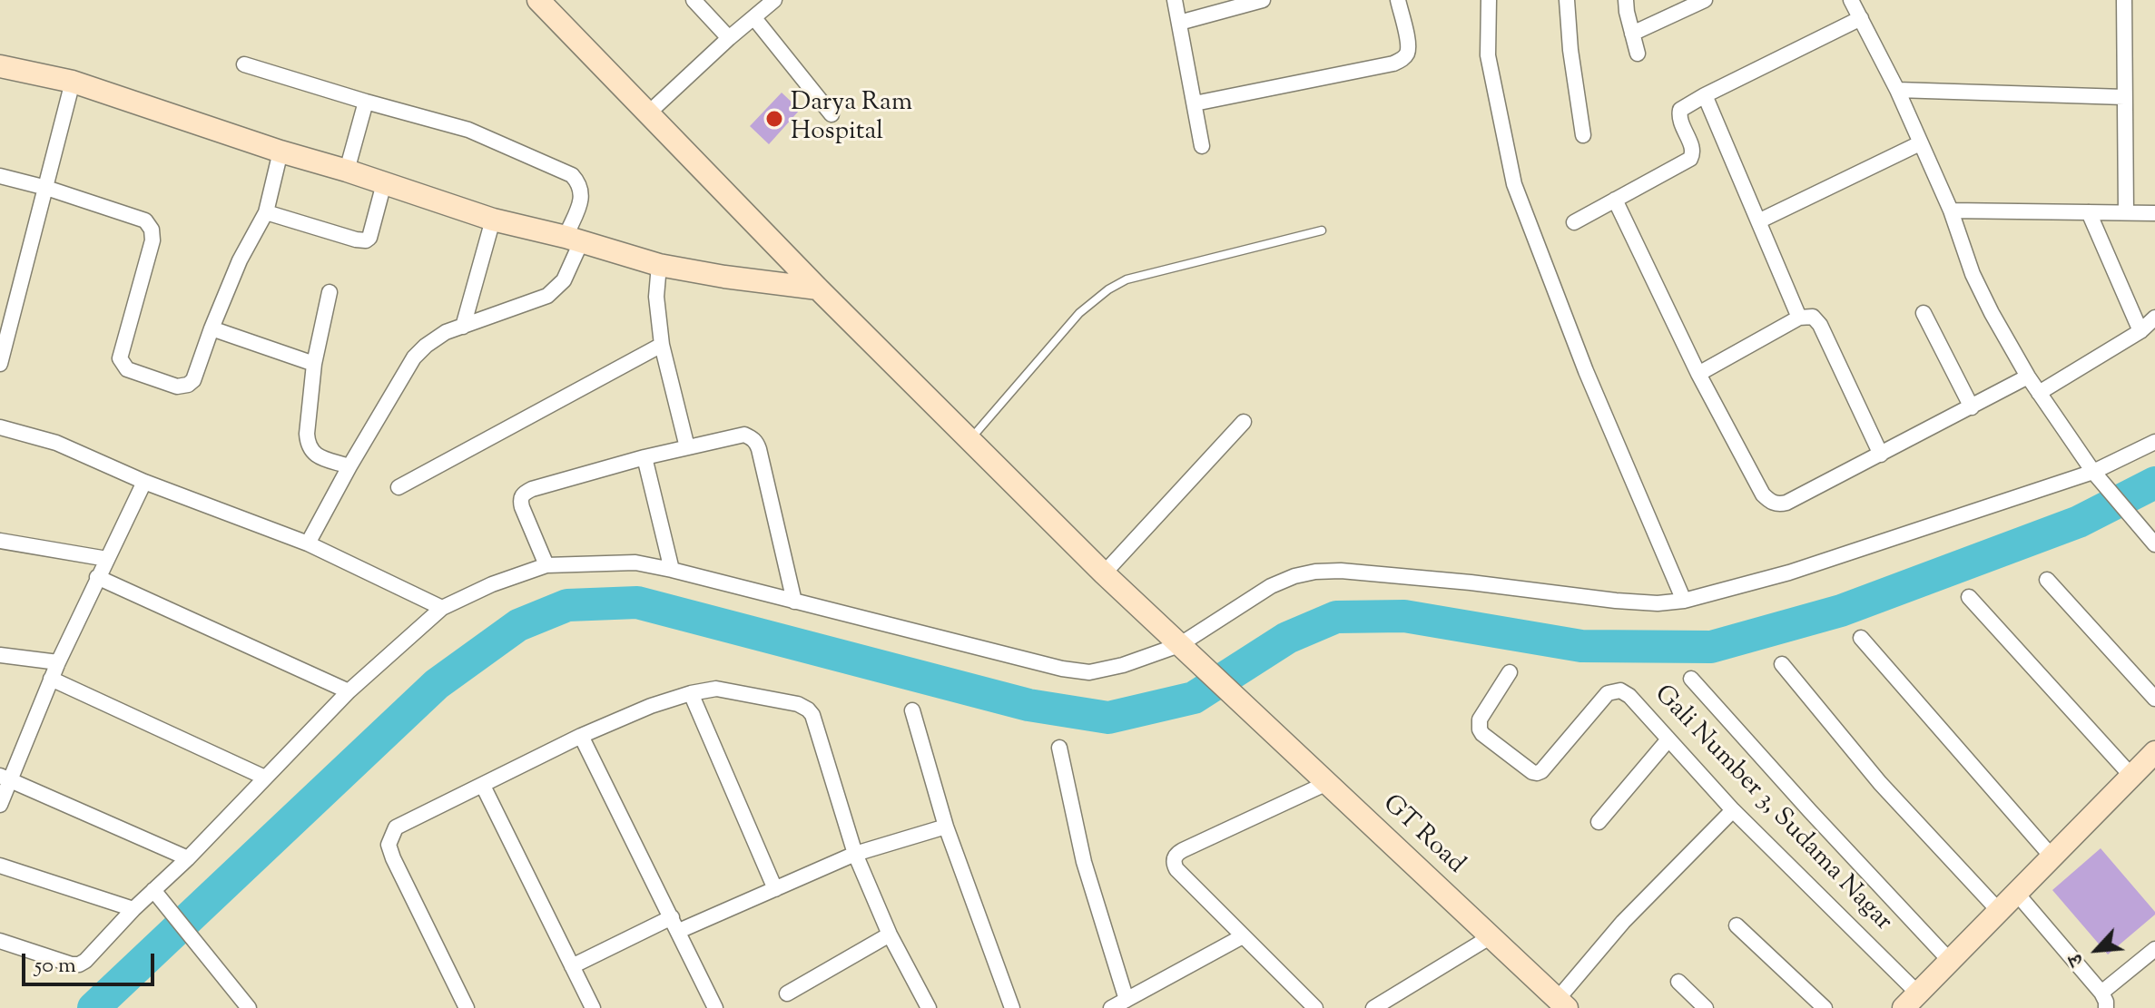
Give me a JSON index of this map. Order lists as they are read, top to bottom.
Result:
{
  "streets": {
    "main road": ["GT Road"],
    "street": ["Gali Number 3, Sudama Nagar"]
  },
  "places": ["Darya Ram Hospital"],
  "scale_bar": "50 m",
  "north": "bottom left"
}
